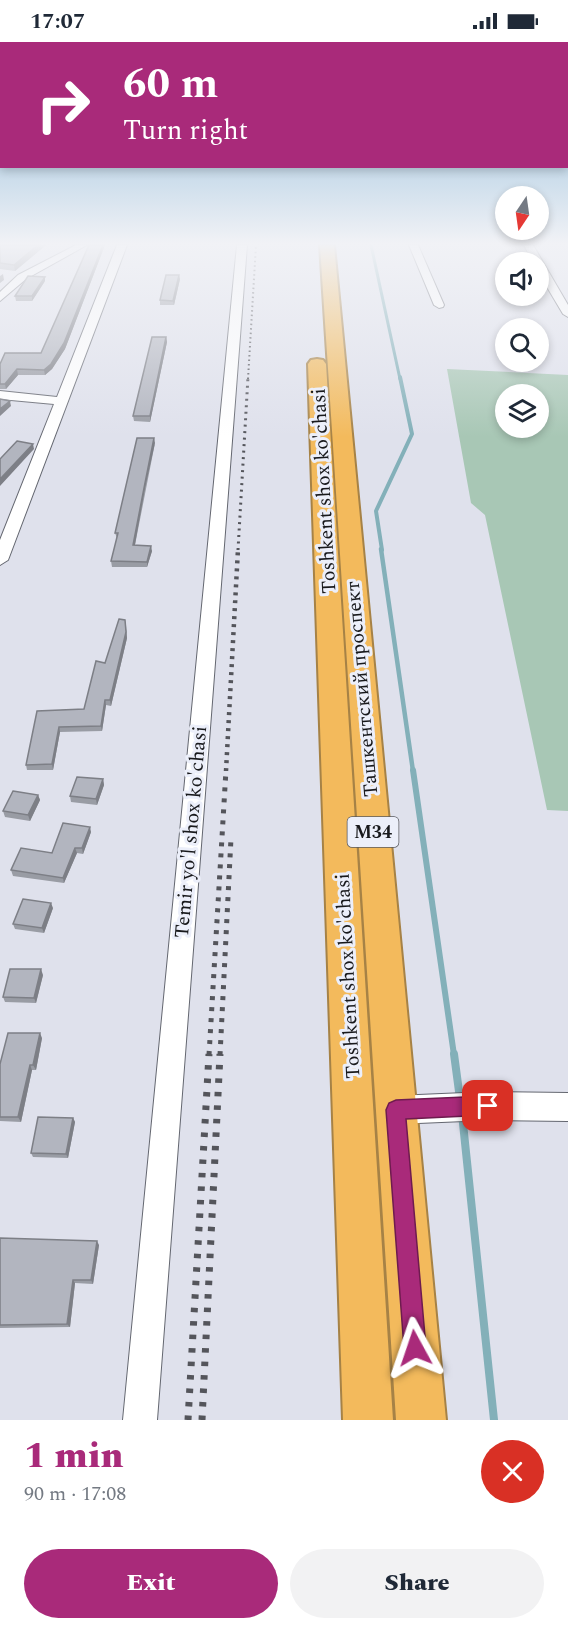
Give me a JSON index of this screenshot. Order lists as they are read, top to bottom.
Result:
{
  "streets": {
    "highway": ["Toshkent shox ko'chasi", "Ташкентский проспект", "M34"],
    "street": ["Temir yo'l shox ko'chasi"]
  },
  "north": "bottom",
  "page": {
    "status": "17:07",
    "turn": ["60 m", "Turn right"],
    "heading": ["1 min", "90 m · 17:08"],
    "buttons": ["Exit", "Share"]
  }
}
